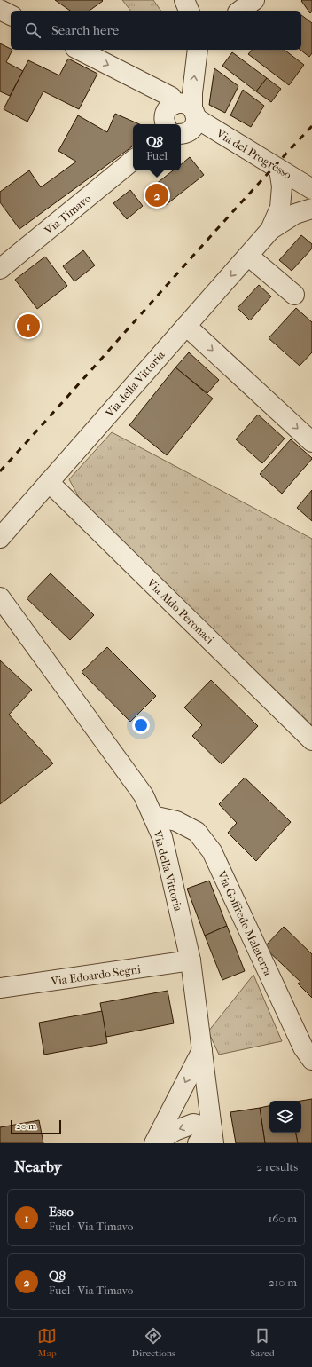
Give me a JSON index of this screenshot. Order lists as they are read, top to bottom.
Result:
{
  "streets": {
    "street": [
      "Via del Progresso",
      "Via Timavo",
      "Via della Vittoria",
      "Via Aldo Peronaci",
      "Via Goffredo Malaterra",
      "Via Edoardo Segni"
    ]
  },
  "crossings": [
    ["Via del Progresso", "Via della Vittoria"],
    ["Via della Vittoria", "Via Aldo Peronaci"],
    ["Via della Vittoria", "Via Goffredo Malaterra"],
    ["Via della Vittoria", "Via Edoardo Segni"]
  ],
  "scale_bar": "20 m",
  "page": {
    "search": "Search here",
    "popup": ["Q8", "Fuel"],
    "pins": ["2", "1"],
    "scale": "20 m",
    "heading": ["Nearby", "2 results"],
    "list": [
      {
        "mark": "1",
        "name": "Esso",
        "note": "Fuel · Via Timavo",
        "value": "160 m"
      },
      {
        "mark": "2",
        "name": "Q8",
        "note": "Fuel · Via Timavo",
        "value": "210 m"
      }
    ],
    "nav": ["Map", "Directions", "Saved"]
  }
}
